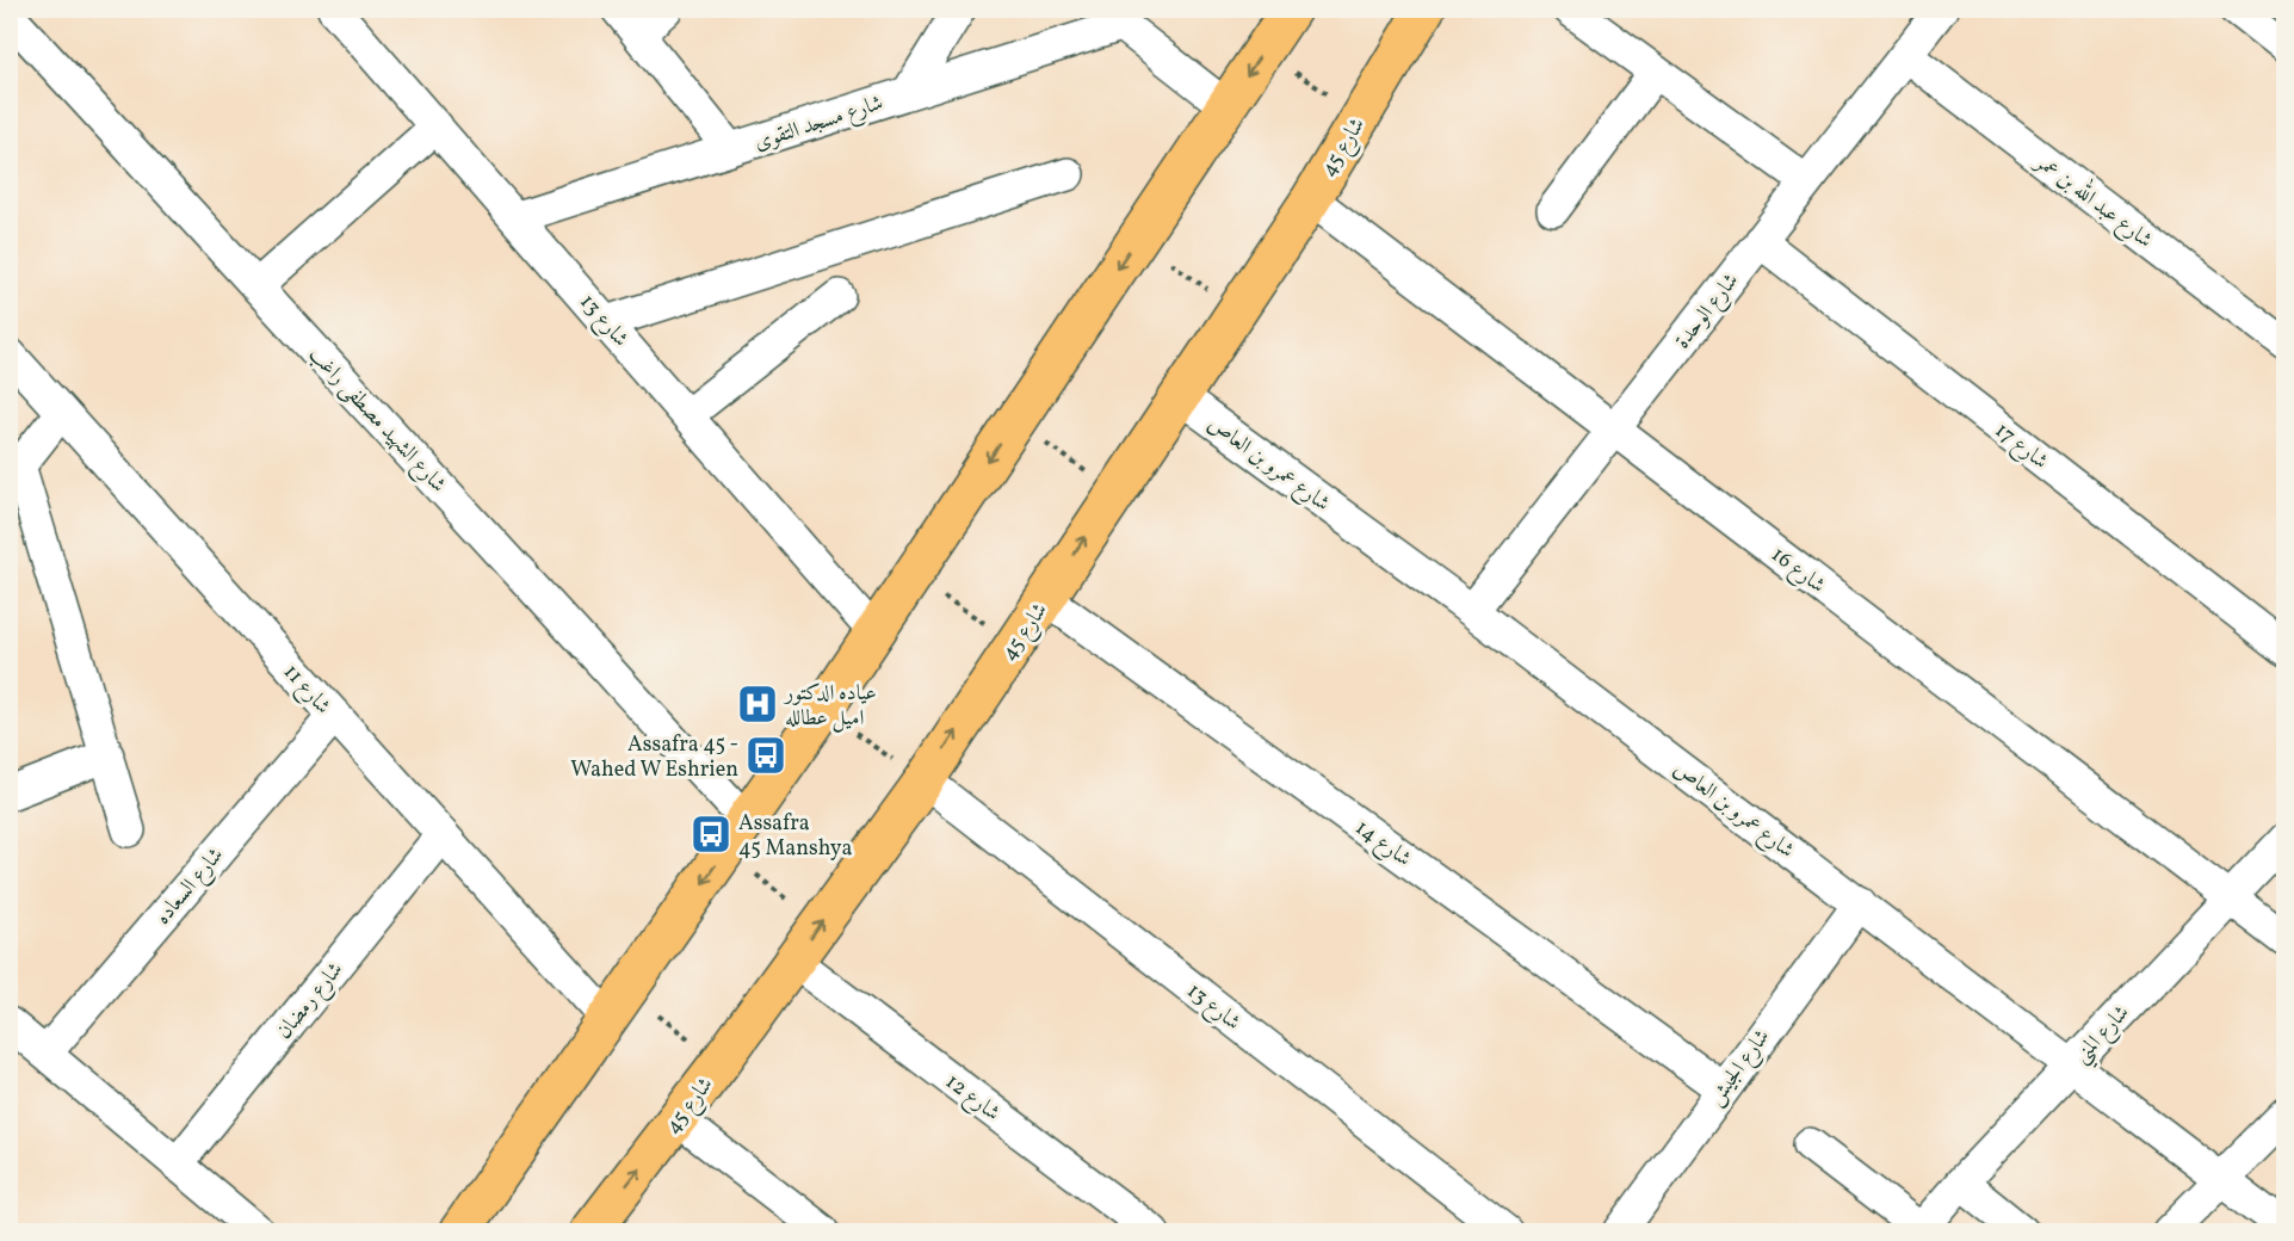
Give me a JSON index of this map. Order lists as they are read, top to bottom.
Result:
{
  "streets": {
    "main road": ["شارع 45"],
    "street": [
      "شارع مسجد التقوى",
      "شارع عبد الله بن عمر",
      "شارع الوحدة",
      "شارع 13",
      "شارع الشهيد مصطفى راغب",
      "شارع 17",
      "شارع عمرو بن العاص",
      "شارع 16",
      "شارع 11",
      "شارع 14",
      "شارع السعاده",
      "شارع رمضان",
      "شارع المني",
      "شارع الجيش",
      "شارع 12"
    ]
  },
  "crossings": [
    ["شارع مسجد التقوى", "شارع 13"],
    ["شارع 45", "شارع 13"],
    ["شارع 45", "شارع عمرو بن العاص"],
    ["شارع 45", "شارع 16"],
    ["شارع 45", "شارع 14"],
    ["شارع 45", "شارع 12"],
    ["شارع عبد الله بن عمر", "شارع الوحدة"],
    ["شارع الوحدة", "شارع 17"],
    ["شارع الوحدة", "شارع عمرو بن العاص"],
    ["شارع الوحدة", "شارع 16"],
    ["شارع عمرو بن العاص", "شارع المني"],
    ["شارع عمرو بن العاص", "شارع الجيش"],
    ["شارع 16", "شارع المني"],
    ["شارع 11", "شارع السعاده"],
    ["شارع 11", "شارع رمضان"],
    ["شارع 14", "شارع الجيش"]
  ],
  "places": {
    "hospital": ["عياده الدكتور اميل عطالله"],
    "bus stop": ["Assafra 45 - Wahed W Eshrien", "Assafra 45 Manshya"]
  }
}
